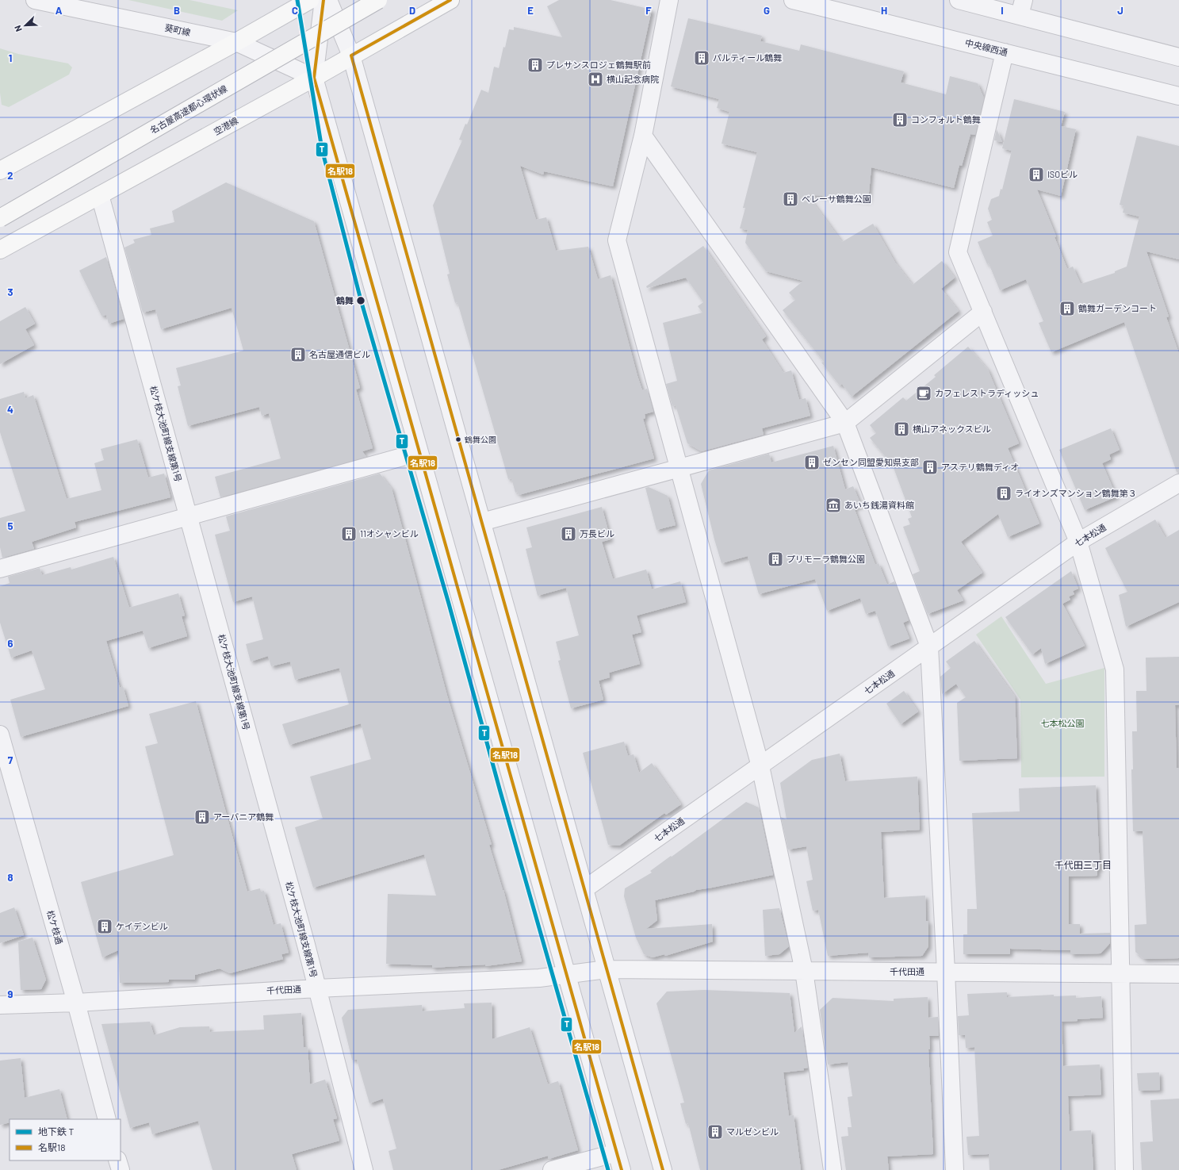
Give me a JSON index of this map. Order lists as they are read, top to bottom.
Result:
{
  "streets": {
    "main road": ["名古屋高速都心環状線", "空港線"],
    "street": [
      "葵町線",
      "中央線西通",
      "松ケ枝大池町線支線第1号",
      "七本松通",
      "松ケ枝通",
      "千代田通"
    ]
  },
  "crossings": [
    ["葵町線", "空港線"],
    ["空港線", "松ケ枝大池町線支線第1号"],
    ["松ケ枝大池町線支線第1号", "千代田通"],
    ["松ケ枝通", "千代田通"]
  ],
  "districts": ["千代田三丁目"],
  "parks": ["七本松公園"],
  "places": {
    "building": [
      "パルティール鶴舞",
      "プレサンスロジェ鶴舞駅前",
      "コンフォルト鶴舞",
      "ISOビル",
      "ベレーサ鶴舞公園",
      "鶴舞ガーデンコート",
      "名古屋通信ビル",
      "横山アネックスビル",
      "ゼンセン同盟愛知県支部",
      "アステリ鶴舞ディオ",
      "ライオンズマンション鶴舞第３",
      "11オシャンビル",
      "万長ビル",
      "プリモーラ鶴舞公園",
      "アーバニア鶴舞",
      "ケイデンビル",
      "マルゼンビル"
    ],
    "hospital": ["横山記念病院"],
    "other": ["鶴舞", "鶴舞公園"],
    "cafe": ["カフェレストラディッシュ"],
    "museum": ["あいち銭湯資料館"]
  },
  "lines": ["metro line T", "transit line 名駅18"],
  "legend": ["地下鉄 T", "名駅18"],
  "north": "bottom left",
  "grid": {
    "columns": [
      "A",
      "B",
      "C",
      "D",
      "E",
      "F",
      "G",
      "H",
      "I",
      "J"
    ],
    "rows": [
      "1",
      "2",
      "3",
      "4",
      "5",
      "6",
      "7",
      "8",
      "9"
    ]
  }
}
